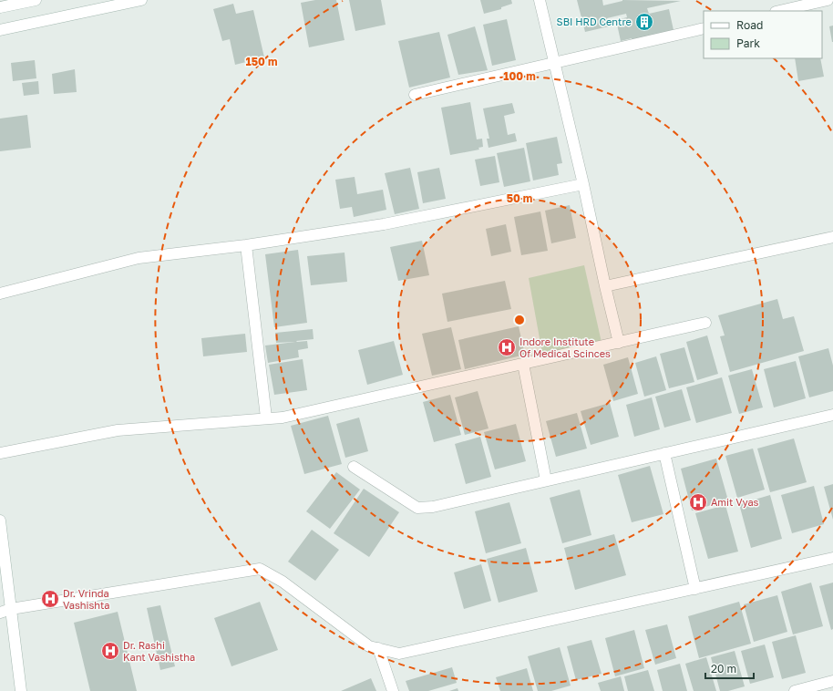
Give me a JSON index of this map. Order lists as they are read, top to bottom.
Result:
{
  "places": {
    "building": ["SBI HRD Centre"],
    "hospital": [
      "Indore Institute Of Medical Scinces",
      "Amit Vyas",
      "Dr. Vrinda Vashishta",
      "Dr. Rashi Kant Vashistha"
    ]
  },
  "legend": ["Road", "Park"],
  "scale_bar": "20 m",
  "rings": ["150 m", "100 m", "50 m"]
}
